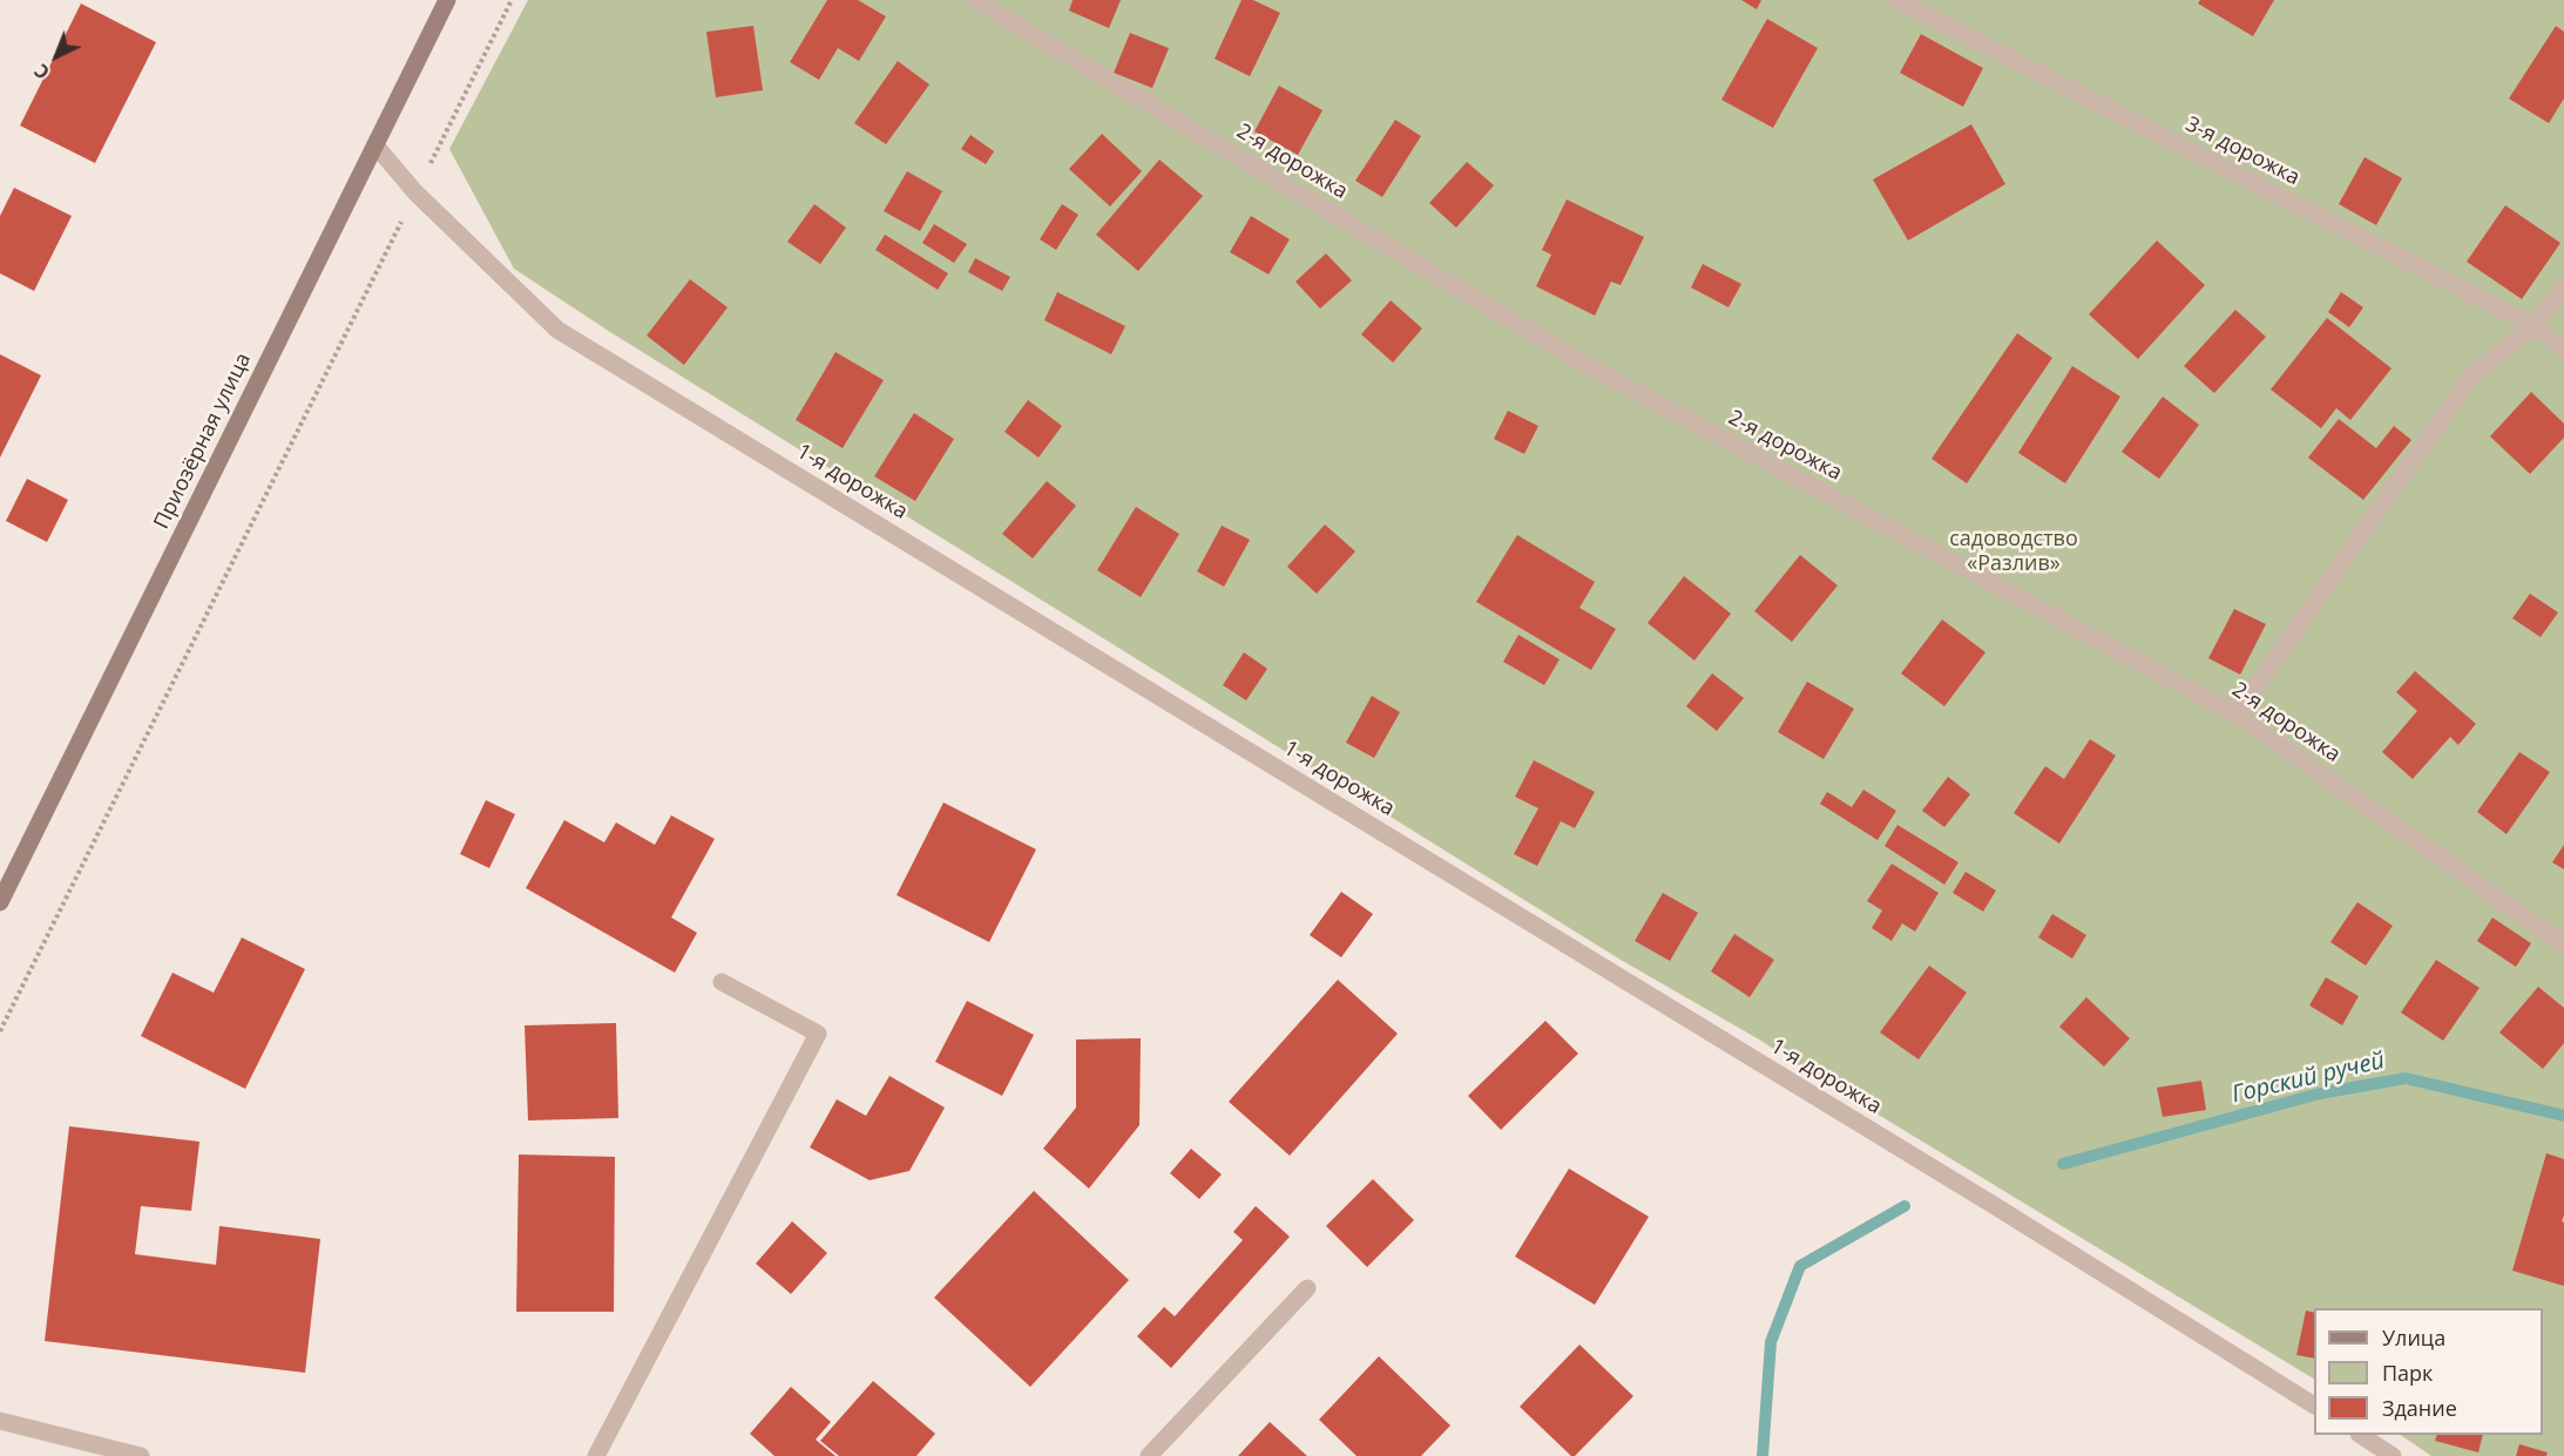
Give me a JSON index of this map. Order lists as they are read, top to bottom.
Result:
{
  "streets": {
    "street": [
      "3-я дорожка",
      "2-я дорожка",
      "Приозёрная улица",
      "1-я дорожка"
    ]
  },
  "crossings": [
    ["Приозёрная улица", "1-я дорожка"]
  ],
  "water": ["Горский ручей"],
  "parks": ["садоводство «Разлив»"],
  "legend": ["Улица", "Парк", "Здание"],
  "north": "bottom left"
}
